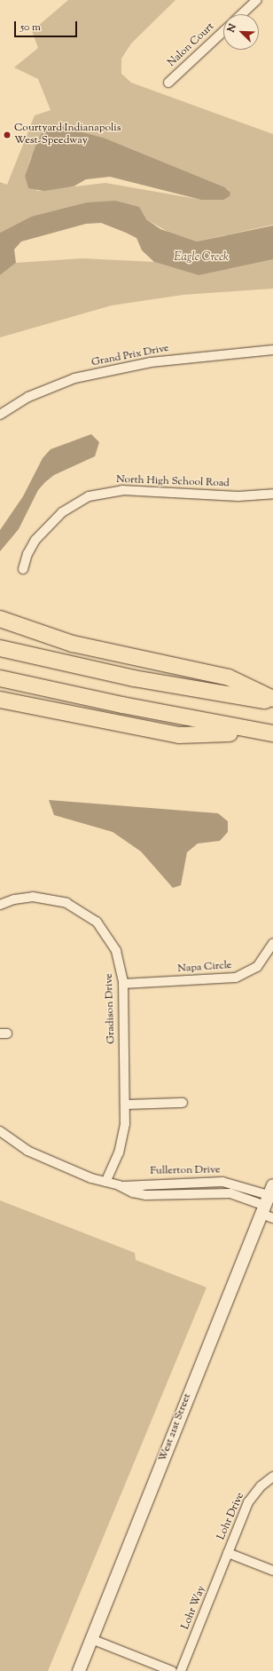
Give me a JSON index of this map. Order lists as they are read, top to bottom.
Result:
{
  "streets": {
    "street": [
      "Nalon Court",
      "Grand Prix Drive",
      "North High School Road",
      "Napa Circle",
      "Gradison Drive",
      "Fullerton Drive",
      "West 21st Street",
      "Lohr Drive",
      "Lohr Way"
    ]
  },
  "crossings": [
    ["Napa Circle", "Gradison Drive"],
    ["Gradison Drive", "Fullerton Drive"],
    ["Fullerton Drive", "West 21st Street"],
    ["Lohr Drive", "Lohr Way"]
  ],
  "water": ["Eagle Creek"],
  "places": ["Courtyard Indianapolis West-Speedway"],
  "scale_bar": "50 m",
  "north": "top left"
}
